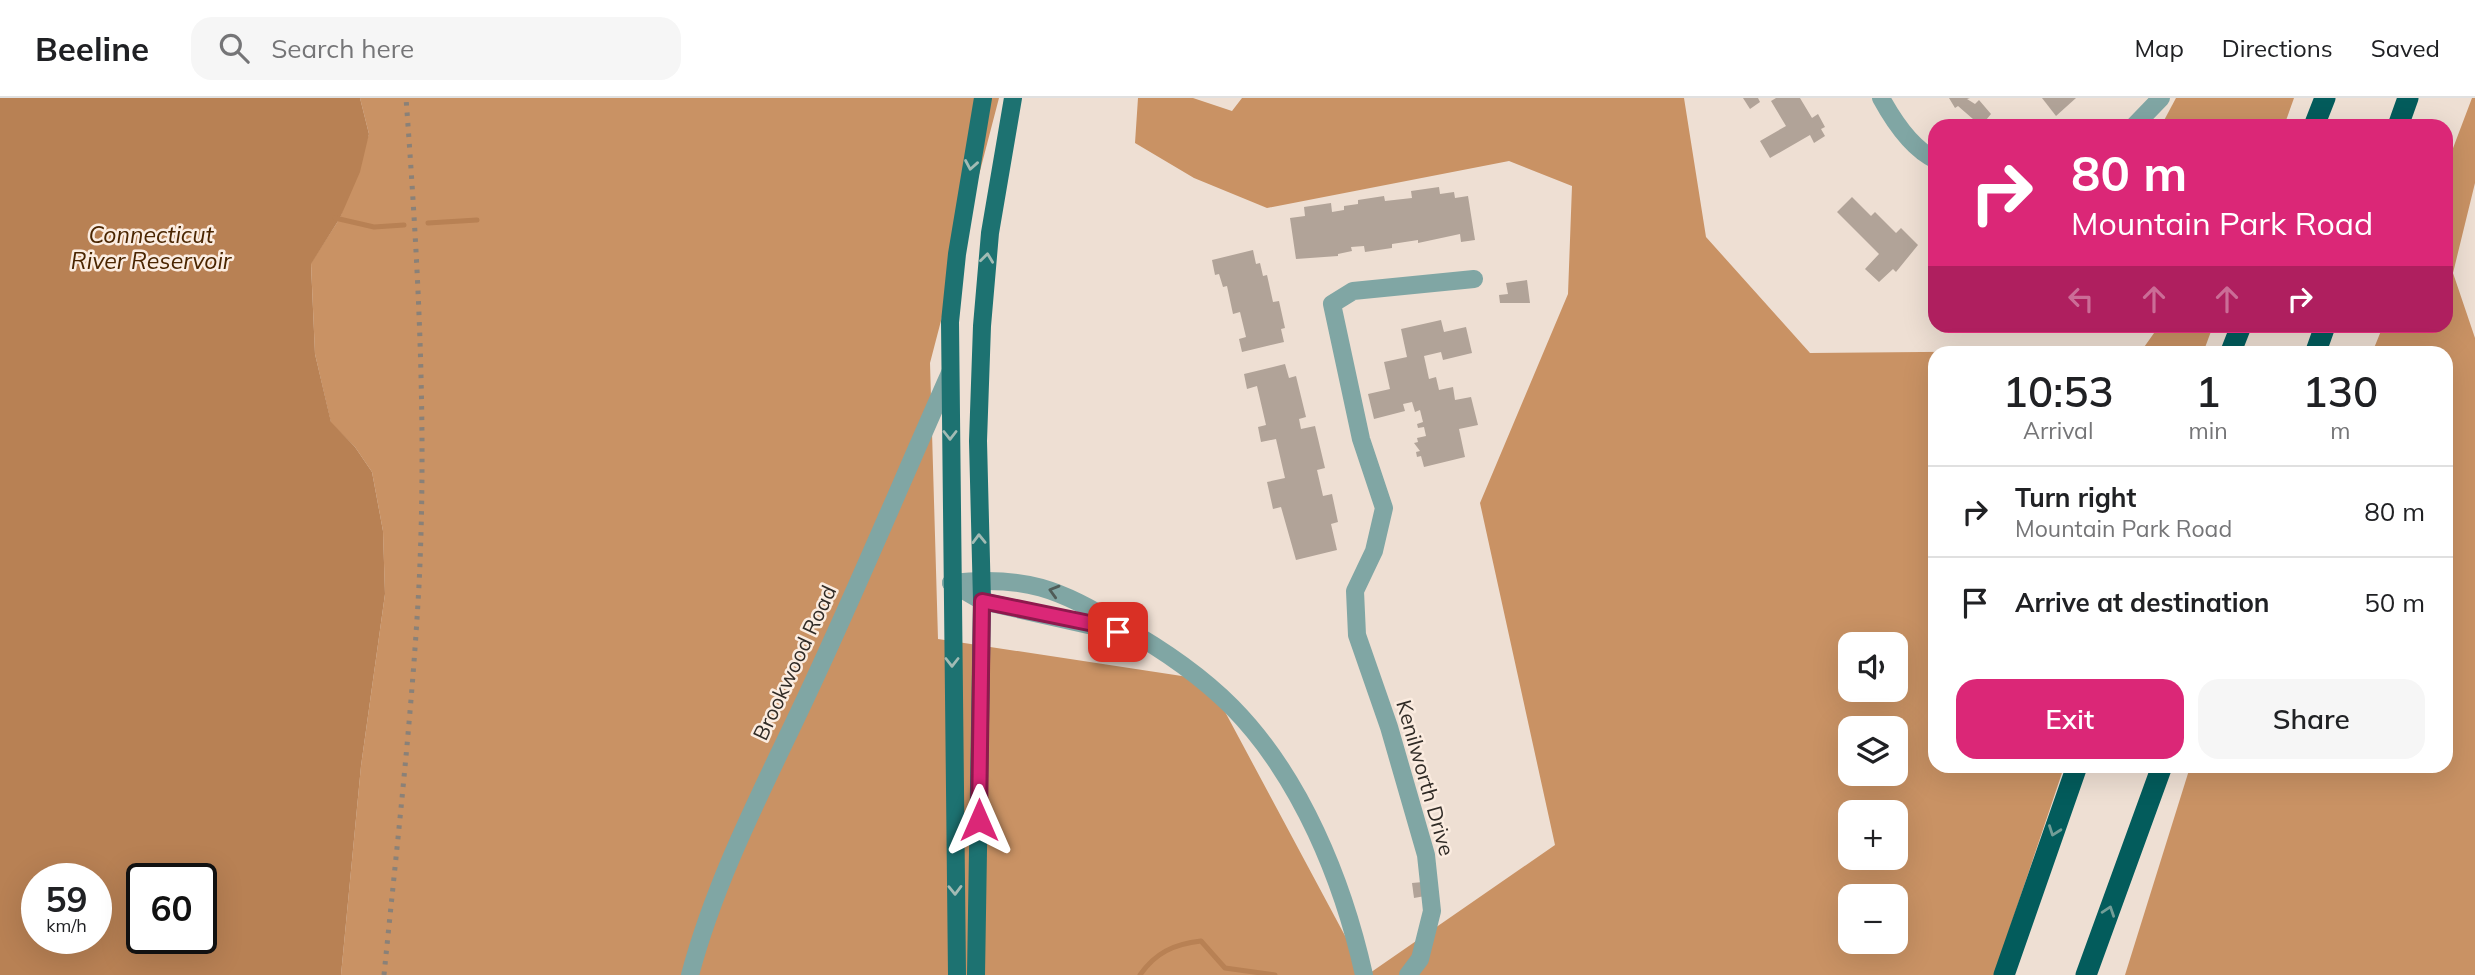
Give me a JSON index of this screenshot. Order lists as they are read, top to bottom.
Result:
{
  "streets": {
    "street": ["Brookwood Road", "Kenilworth Drive"]
  },
  "water": ["Connecticut River Reservoir"],
  "page": {
    "header": "Beeline",
    "search": "Search here",
    "nav": ["Map", "Directions", "Saved"],
    "turn": ["80 m", "Mountain Park Road"],
    "eta": [
      "10:53",
      "Arrival",
      "1",
      "min",
      "130",
      "m"
    ],
    "list": [
      {
        "name": "Turn right",
        "note": "Mountain Park Road",
        "value": "80 m"
      },
      {
        "name": "Arrive at destination",
        "value": "50 m"
      }
    ],
    "map_buttons": ["+", "−"],
    "buttons": ["Exit", "Share"],
    "speed": "59 km/h",
    "limit": "60"
  }
}
